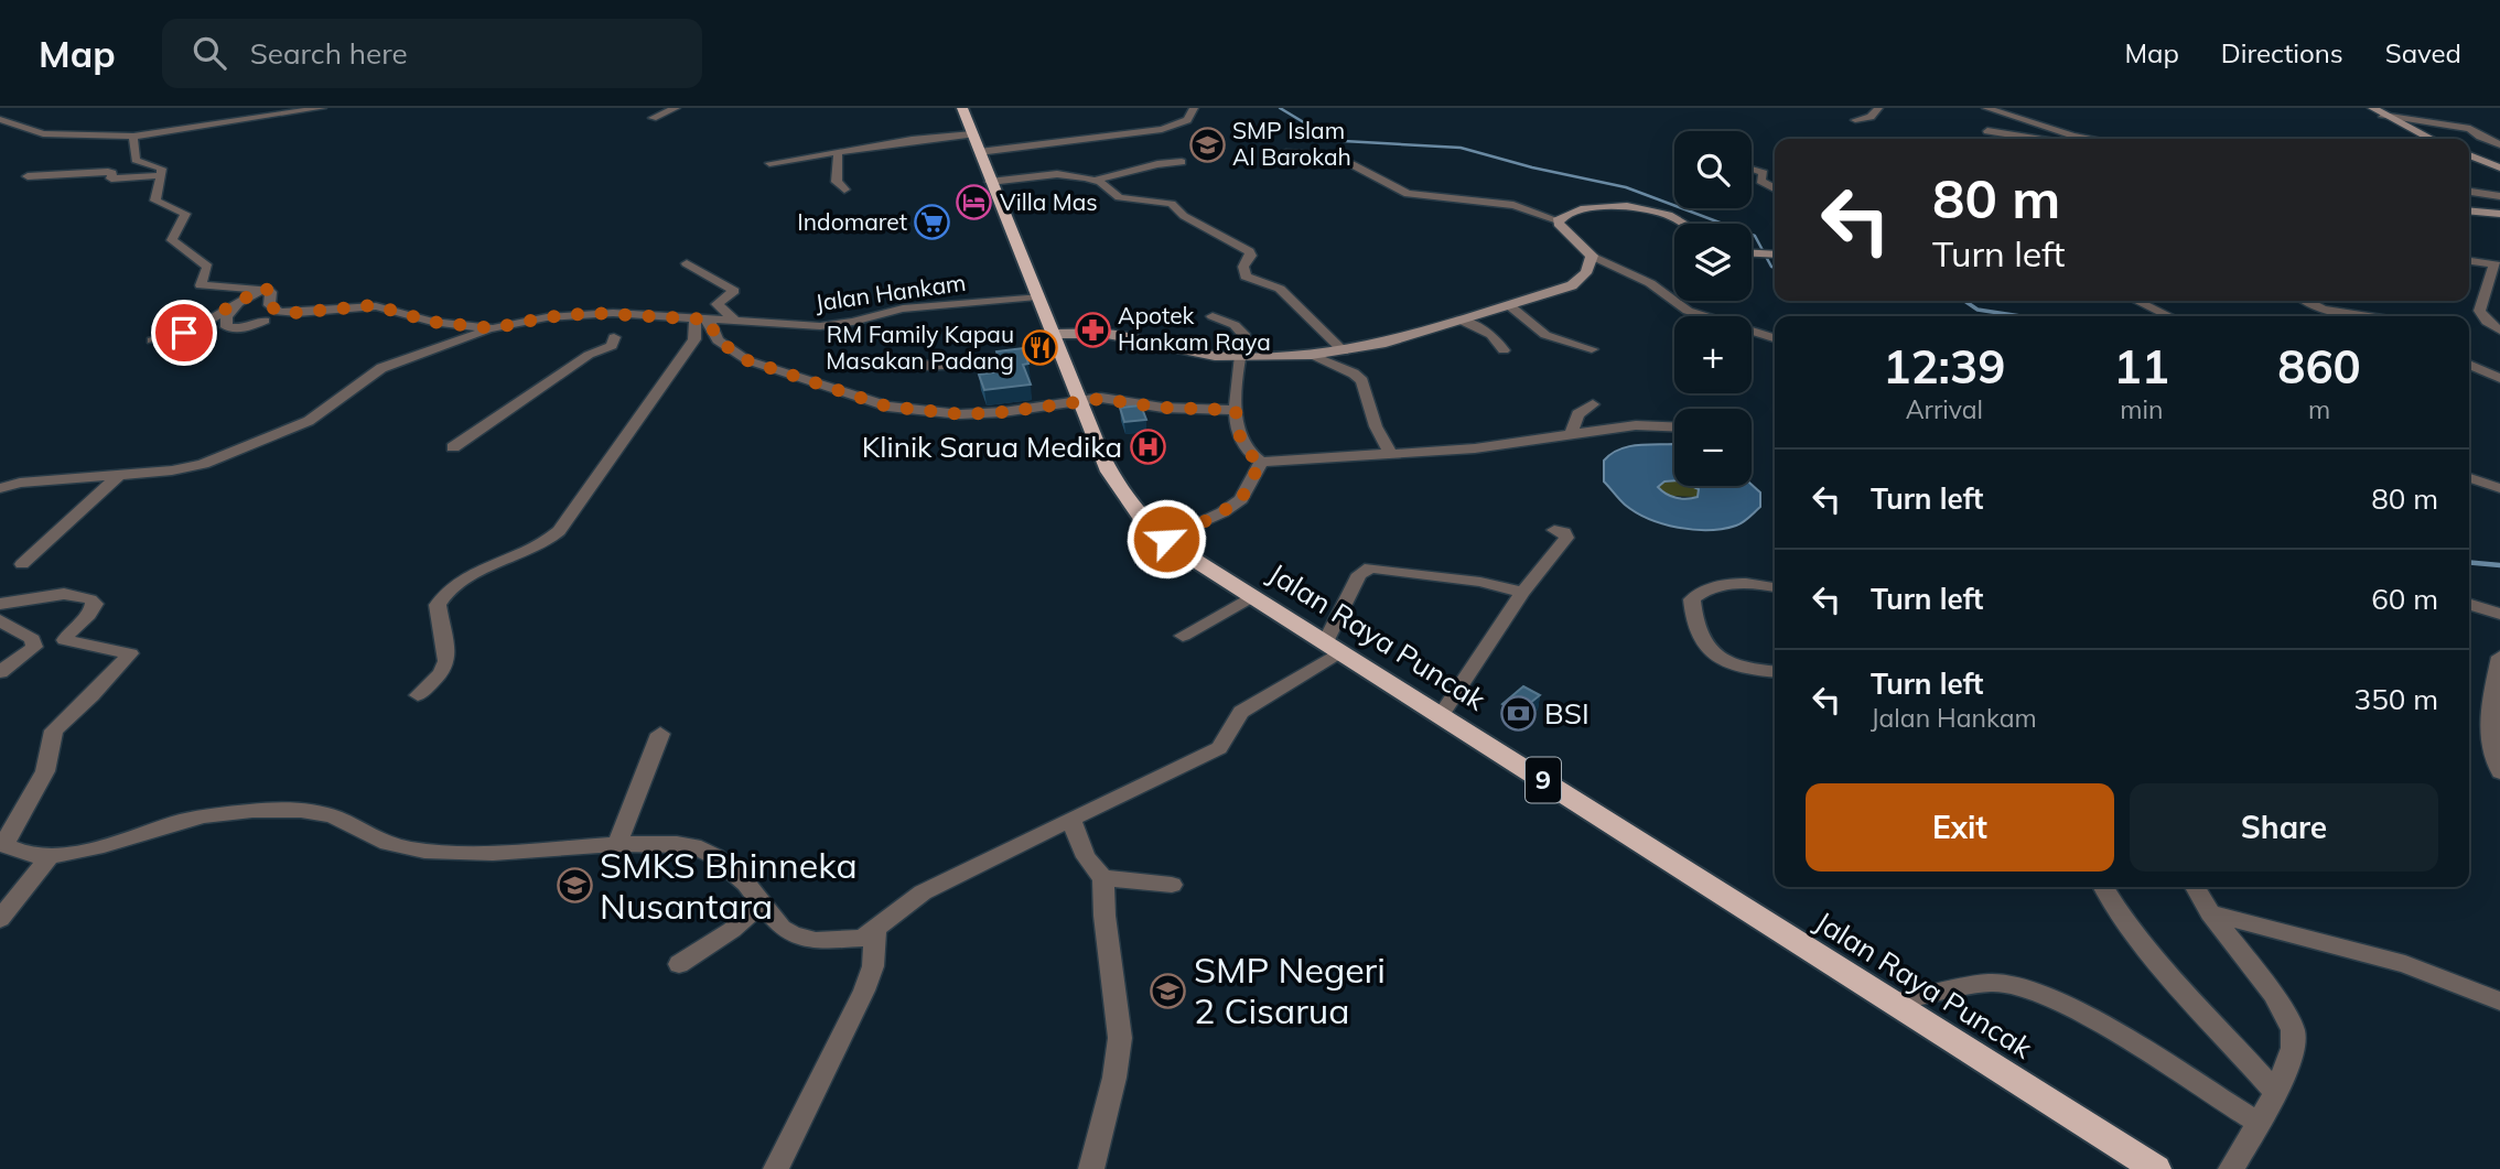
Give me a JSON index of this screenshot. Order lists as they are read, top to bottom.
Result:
{
  "streets": {
    "highway": ["Jalan Raya Puncak", "9"],
    "street": ["Jalan Hankam"]
  },
  "crossings": [
    ["Jalan Hankam", "Jalan Raya Puncak"]
  ],
  "places": {
    "school or university": ["SMP Islam Al Barokah", "SMKS Bhinneka Nusantara", "SMP Negeri 2 Cisarua"],
    "hotel": ["Villa Mas"],
    "supermarket": ["Indomaret"],
    "pharmacy": ["Apotek Hankam Raya"],
    "restaurant": ["RM Family Kapau Masakan Padang"],
    "hospital": ["Klinik Sarua Medika"],
    "bank": ["BSI"]
  },
  "page": {
    "header": "Map",
    "search": "Search here",
    "nav": ["Map", "Directions", "Saved"],
    "map_buttons": ["+", "−"],
    "turn": ["80 m", "Turn left"],
    "eta": [
      "12:39",
      "Arrival",
      "11",
      "min",
      "860",
      "m"
    ],
    "list": [
      {
        "name": "Turn left",
        "value": "80 m"
      },
      {
        "name": "Turn left",
        "value": "60 m"
      },
      {
        "name": "Turn left",
        "note": "Jalan Hankam",
        "value": "350 m"
      }
    ],
    "buttons": ["Exit", "Share"]
  }
}
